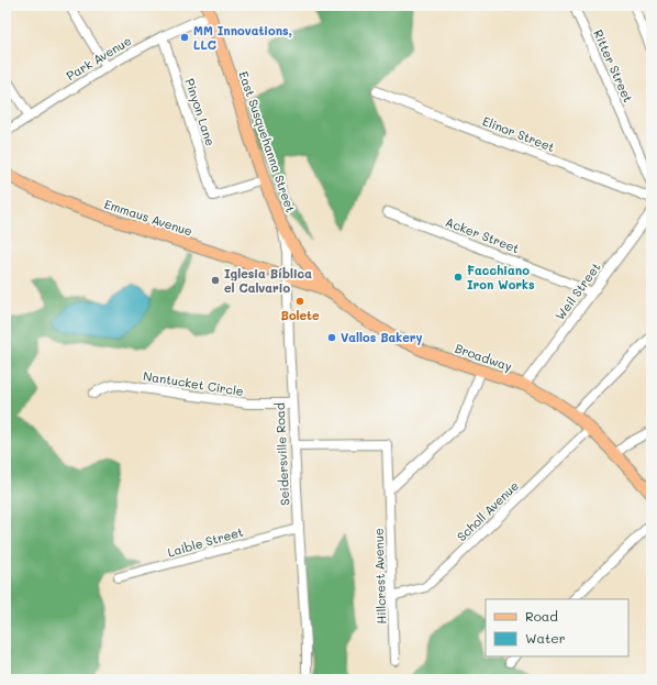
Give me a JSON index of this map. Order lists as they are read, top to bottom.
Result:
{
  "streets": {
    "main road": ["East Susquehanna Street", "Emmaus Avenue", "Broadway"],
    "street": [
      "Park Avenue",
      "Ritter Street",
      "Pinyon Lane",
      "Elinor Street",
      "Acker Street",
      "Weil Street",
      "Nantucket Circle",
      "Seidersville Road",
      "Scholl Avenue",
      "Laible Street",
      "Hillcrest Avenue"
    ]
  },
  "crossings": [
    ["Park Avenue", "Pinyon Lane"],
    ["Park Avenue", "East Susquehanna Street"],
    ["Pinyon Lane", "East Susquehanna Street"],
    ["East Susquehanna Street", "Broadway"],
    ["East Susquehanna Street", "Seidersville Road"],
    ["Emmaus Avenue", "Broadway"],
    ["Emmaus Avenue", "Seidersville Road"],
    ["Acker Street", "Weil Street"],
    ["Weil Street", "Broadway"],
    ["Broadway", "Seidersville Road"],
    ["Broadway", "Scholl Avenue"],
    ["Nantucket Circle", "Seidersville Road"],
    ["Seidersville Road", "Laible Street"],
    ["Seidersville Road", "Hillcrest Avenue"],
    ["Scholl Avenue", "Hillcrest Avenue"]
  ],
  "places": [
    "MM Innovations, LLC",
    "Facchiano Iron Works",
    "Iglesia Bíblica el Calvario",
    "Bolete",
    "Vallos Bakery"
  ],
  "legend": ["Road", "Water"]
}
